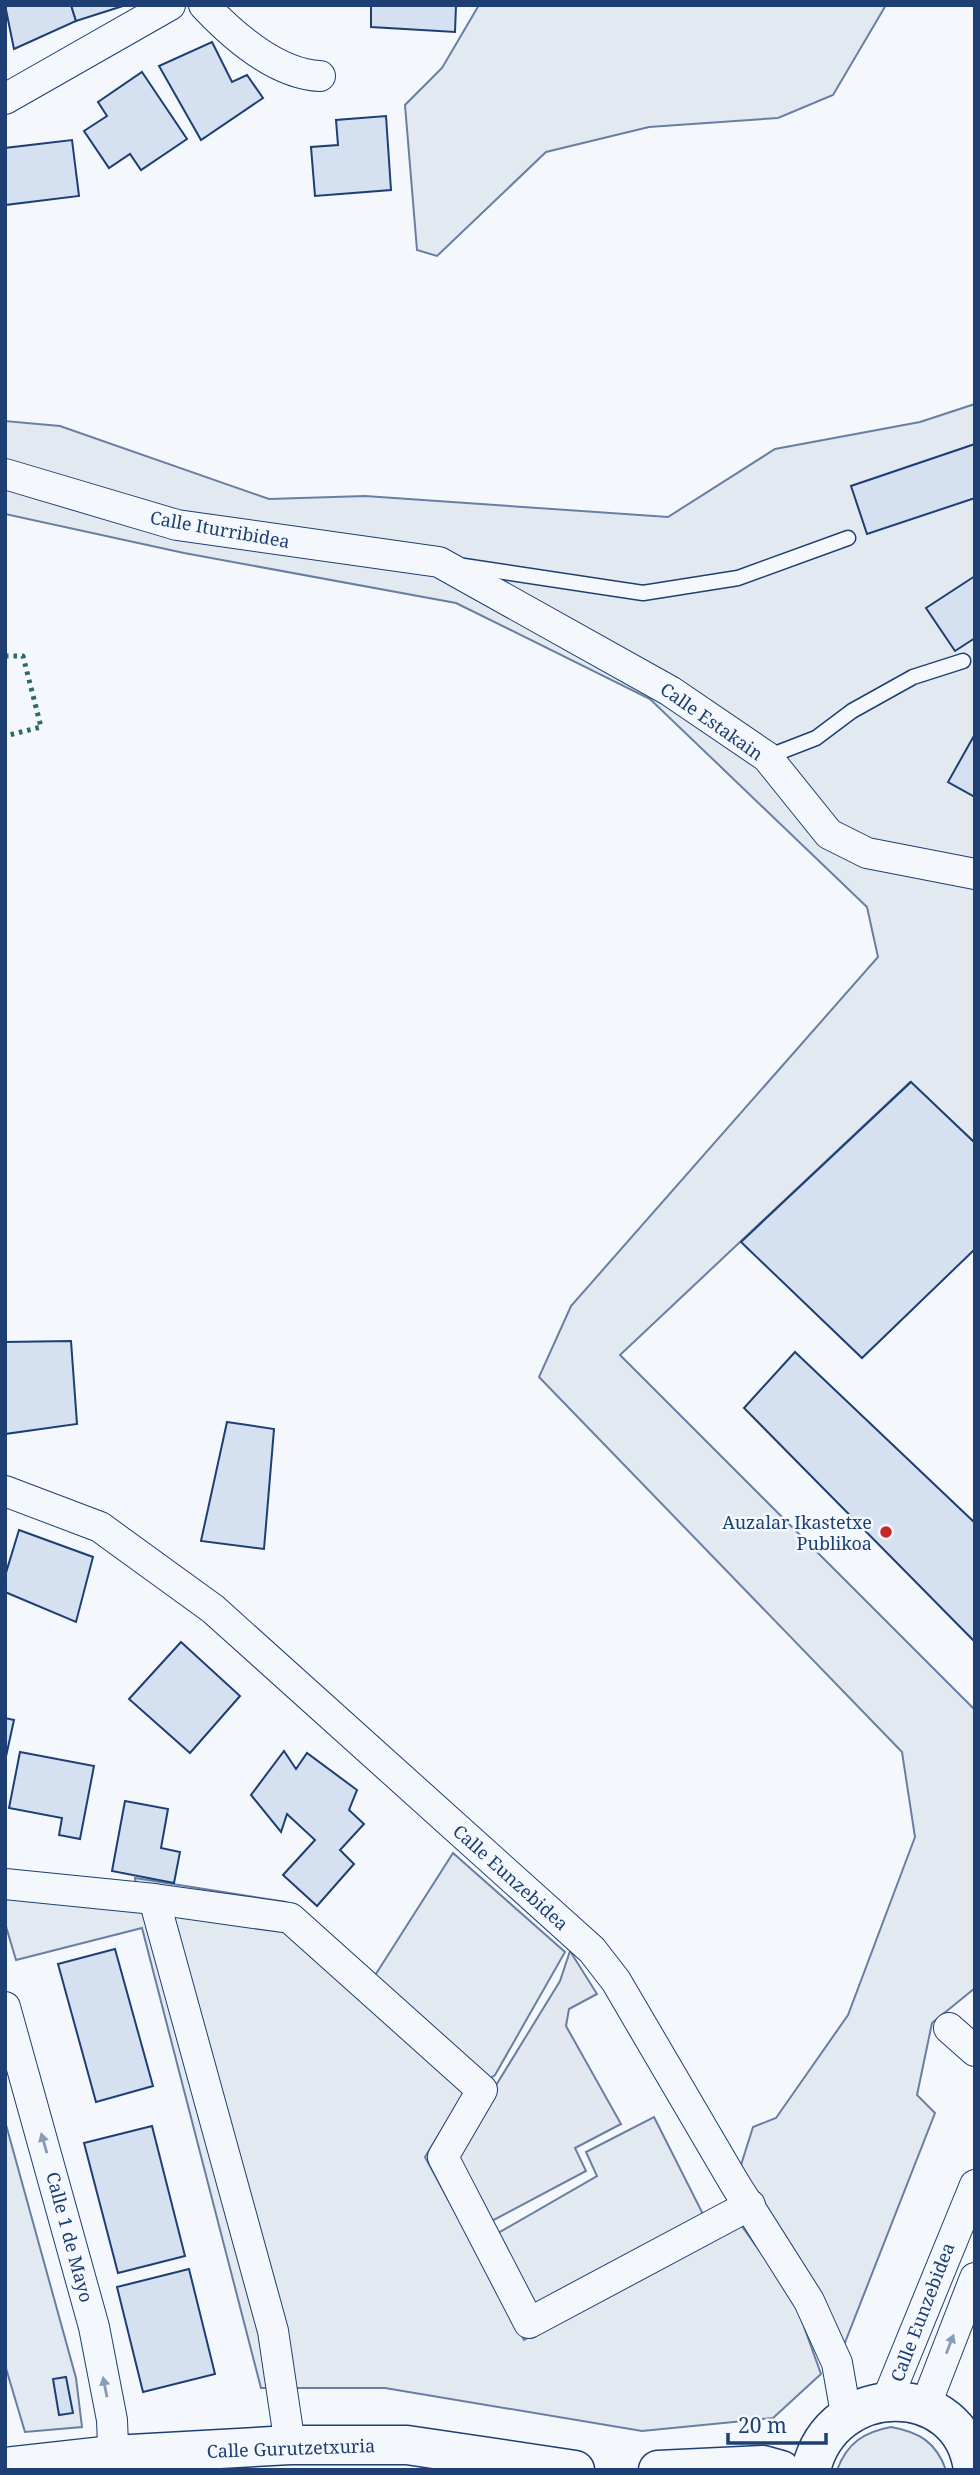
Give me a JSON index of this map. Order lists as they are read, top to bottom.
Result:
{
  "streets": {
    "street": [
      "Calle Iturribidea",
      "Calle Estakain",
      "Calle Eunzebidea",
      "Calle 1 de Mayo",
      "Calle Gurutzetxuria"
    ]
  },
  "crossings": [
    ["Calle Iturribidea", "Calle Estakain"],
    ["Calle 1 de Mayo", "Calle Gurutzetxuria"]
  ],
  "places": ["Auzalar Ikastetxe Publikoa"],
  "scale_bar": "20 m"
}
